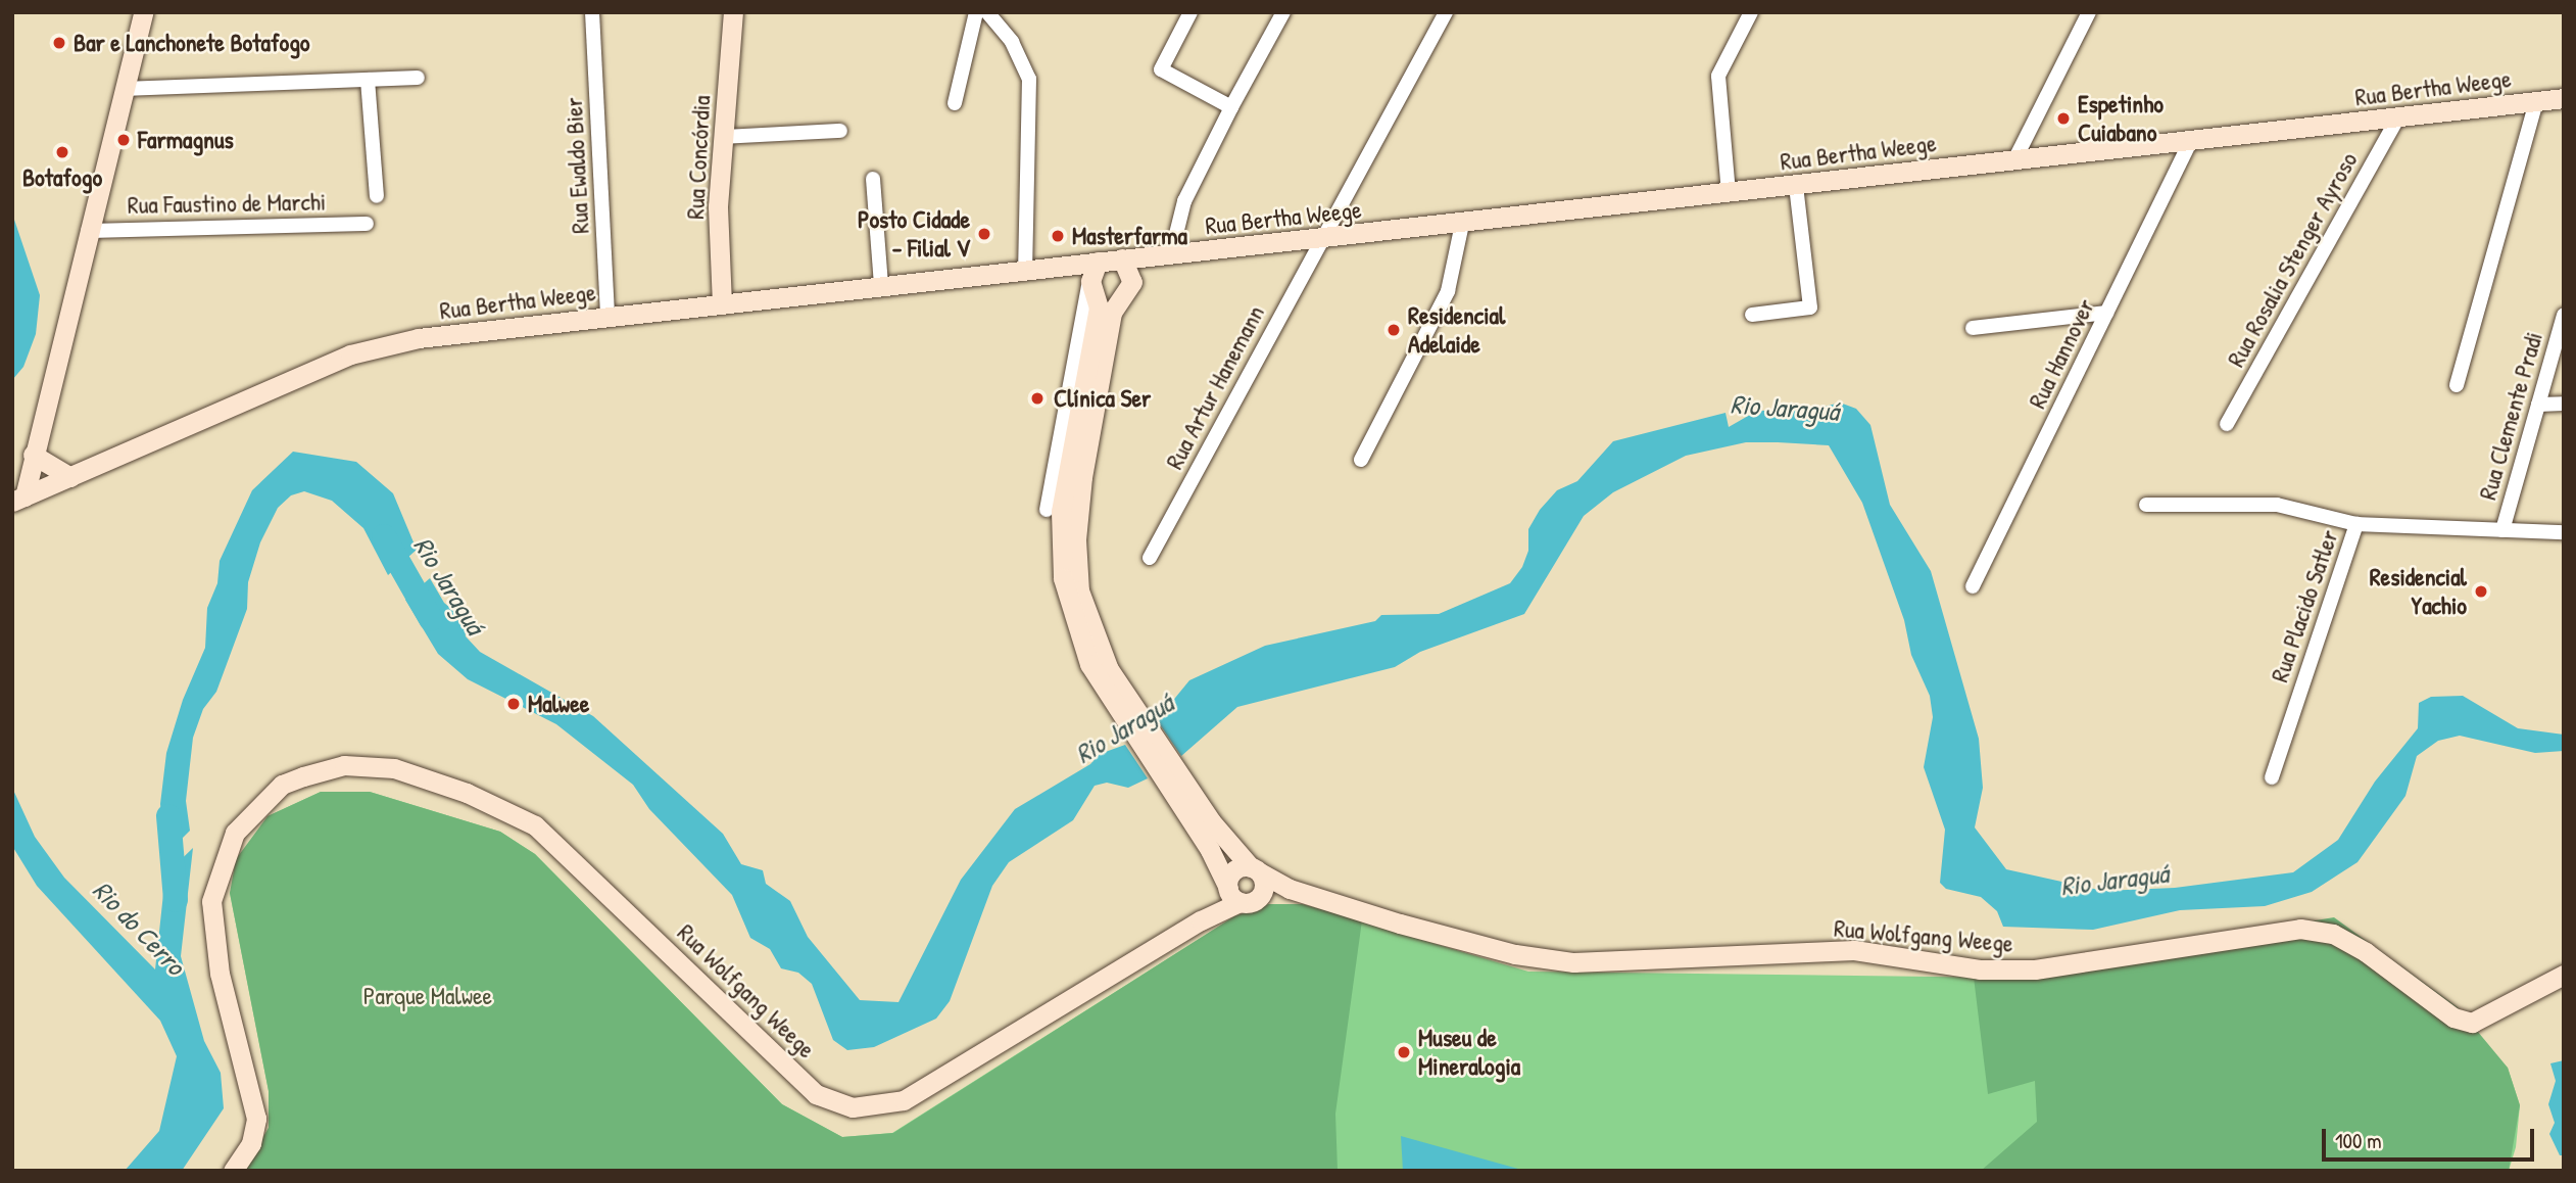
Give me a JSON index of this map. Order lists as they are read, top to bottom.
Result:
{
  "streets": {
    "main road": ["Rua Bertha Weege", "Rua Concórdia", "Rua Wolfgang Weege"],
    "street": [
      "Rua Ewaldo Bier",
      "Rua Faustino de Marchi",
      "Rua Rosalia Stenger Ayroso",
      "Rua Hannover",
      "Rua Artur Hanemann",
      "Rua Clemente Pradi",
      "Rua Placido Satler"
    ]
  },
  "crossings": [
    ["Rua Bertha Weege", "Rua Concórdia"],
    ["Rua Bertha Weege", "Rua Ewaldo Bier"],
    ["Rua Bertha Weege", "Rua Rosalia Stenger Ayroso"],
    ["Rua Bertha Weege", "Rua Hannover"],
    ["Rua Bertha Weege", "Rua Artur Hanemann"],
    ["Rua Clemente Pradi", "Rua Placido Satler"]
  ],
  "water": ["Rio Jaraguá", "Rio do Cerro"],
  "parks": ["Parque Malwee"],
  "places": [
    "Bar e Lanchonete Botafogo",
    "Espetinho Cuiabano",
    "Farmagnus",
    "Botafogo",
    "Posto Cidade - Filial V",
    "Masterfarma",
    "Residencial Adelaide",
    "Clínica Ser",
    "Residencial Yachio",
    "Malwee",
    "Museu de Mineralogia"
  ],
  "scale_bar": "100 m"
}
